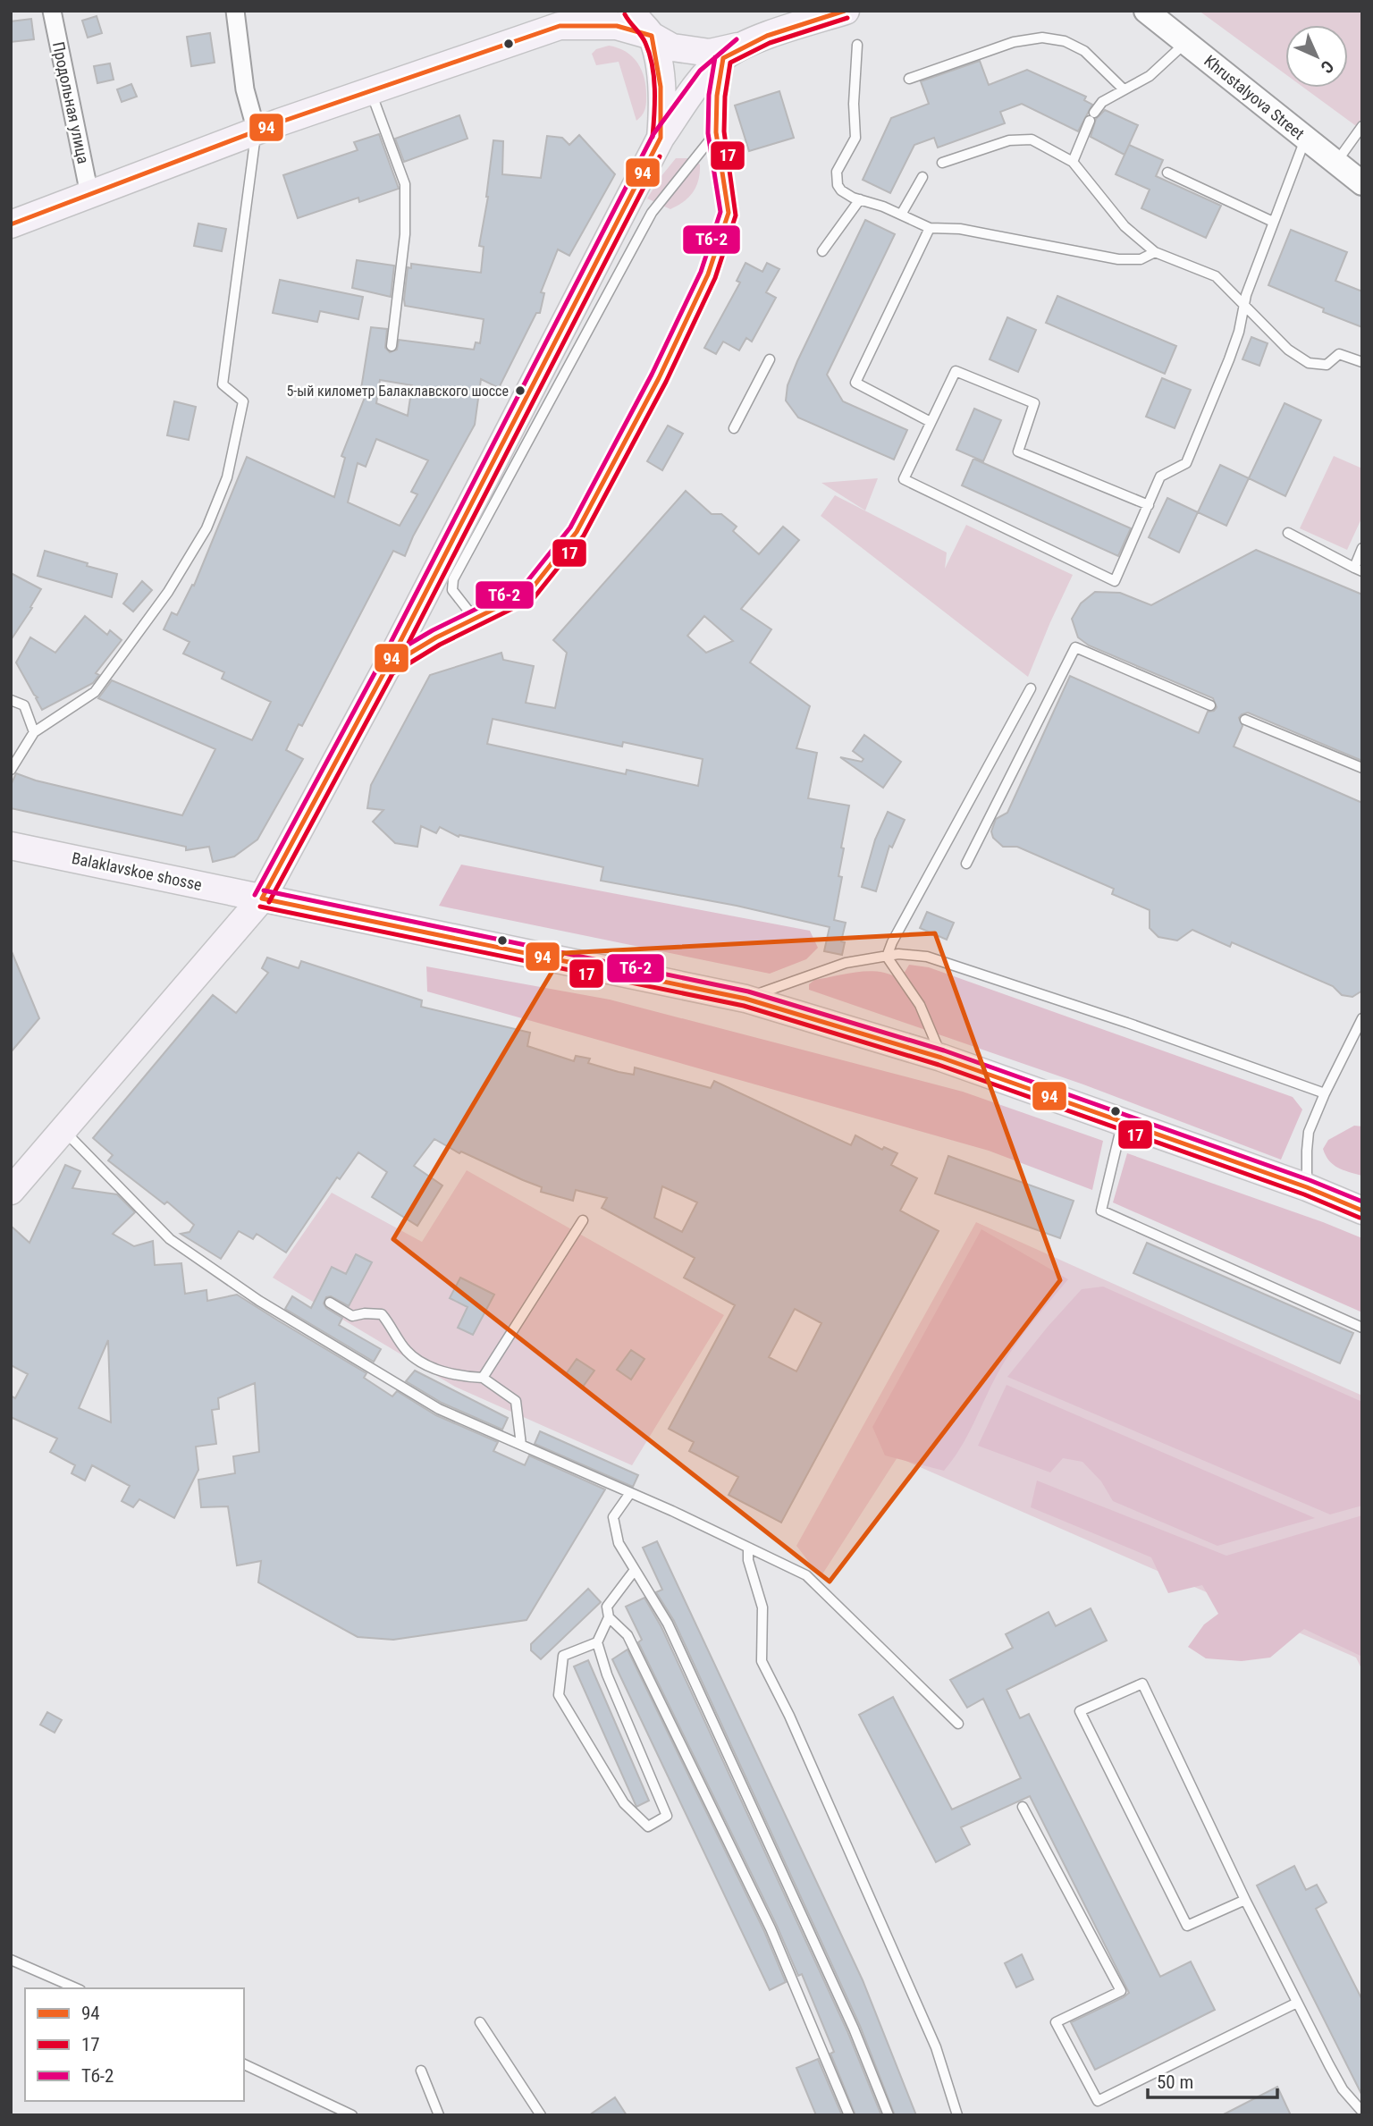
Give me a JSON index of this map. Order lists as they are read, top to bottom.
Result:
{
  "streets": {
    "main road": ["Khrustalyova Street", "Balaklavskoe shosse"],
    "street": ["Продольная улица"]
  },
  "places": ["5-ый километр Балаклавского шоссе"],
  "lines": ["transit line 94", "transit line 17", "transit line Тб-2"],
  "legend": ["94", "17", "Тб-2"],
  "scale_bar": "50 m",
  "north": "bottom right"
}
